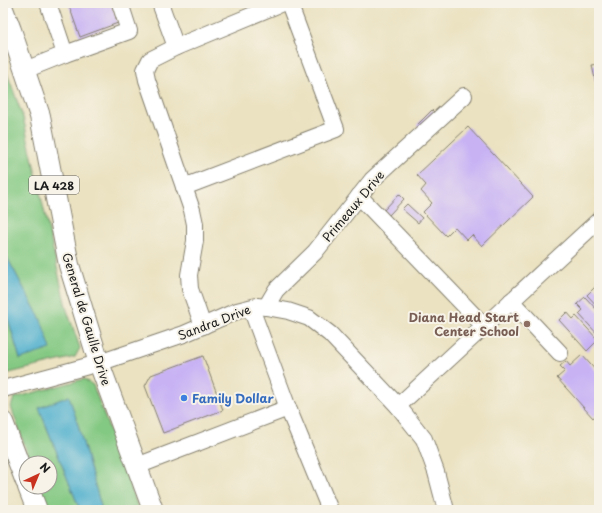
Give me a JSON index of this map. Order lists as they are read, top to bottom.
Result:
{
  "streets": {
    "main road": ["LA 428", "General de Gaulle Drive"],
    "street": ["Primeaux Drive", "Sandra Drive"]
  },
  "crossings": [
    ["Primeaux Drive", "Sandra Drive"],
    ["General de Gaulle Drive", "Sandra Drive"]
  ],
  "places": ["Diana Head Start Center School", "Family Dollar"],
  "north": "top right"
}
